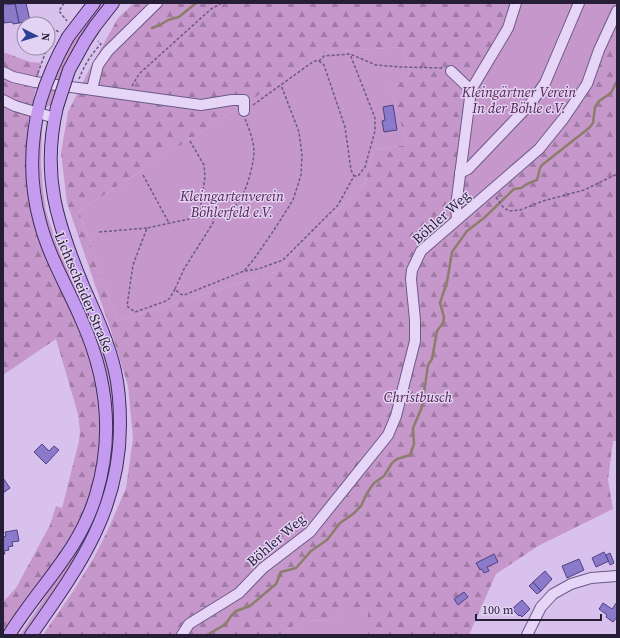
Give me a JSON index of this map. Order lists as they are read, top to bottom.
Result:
{
  "streets": {
    "main road": ["Lichtscheider Straße"],
    "street": ["Böhler Weg"]
  },
  "parks": ["Kleingärtner Verein In der Böhle e.V.", "Kleingartenverein Böhlerfeld e.V.", "Christbusch"],
  "scale_bar": "100 m",
  "north": "right"
}
